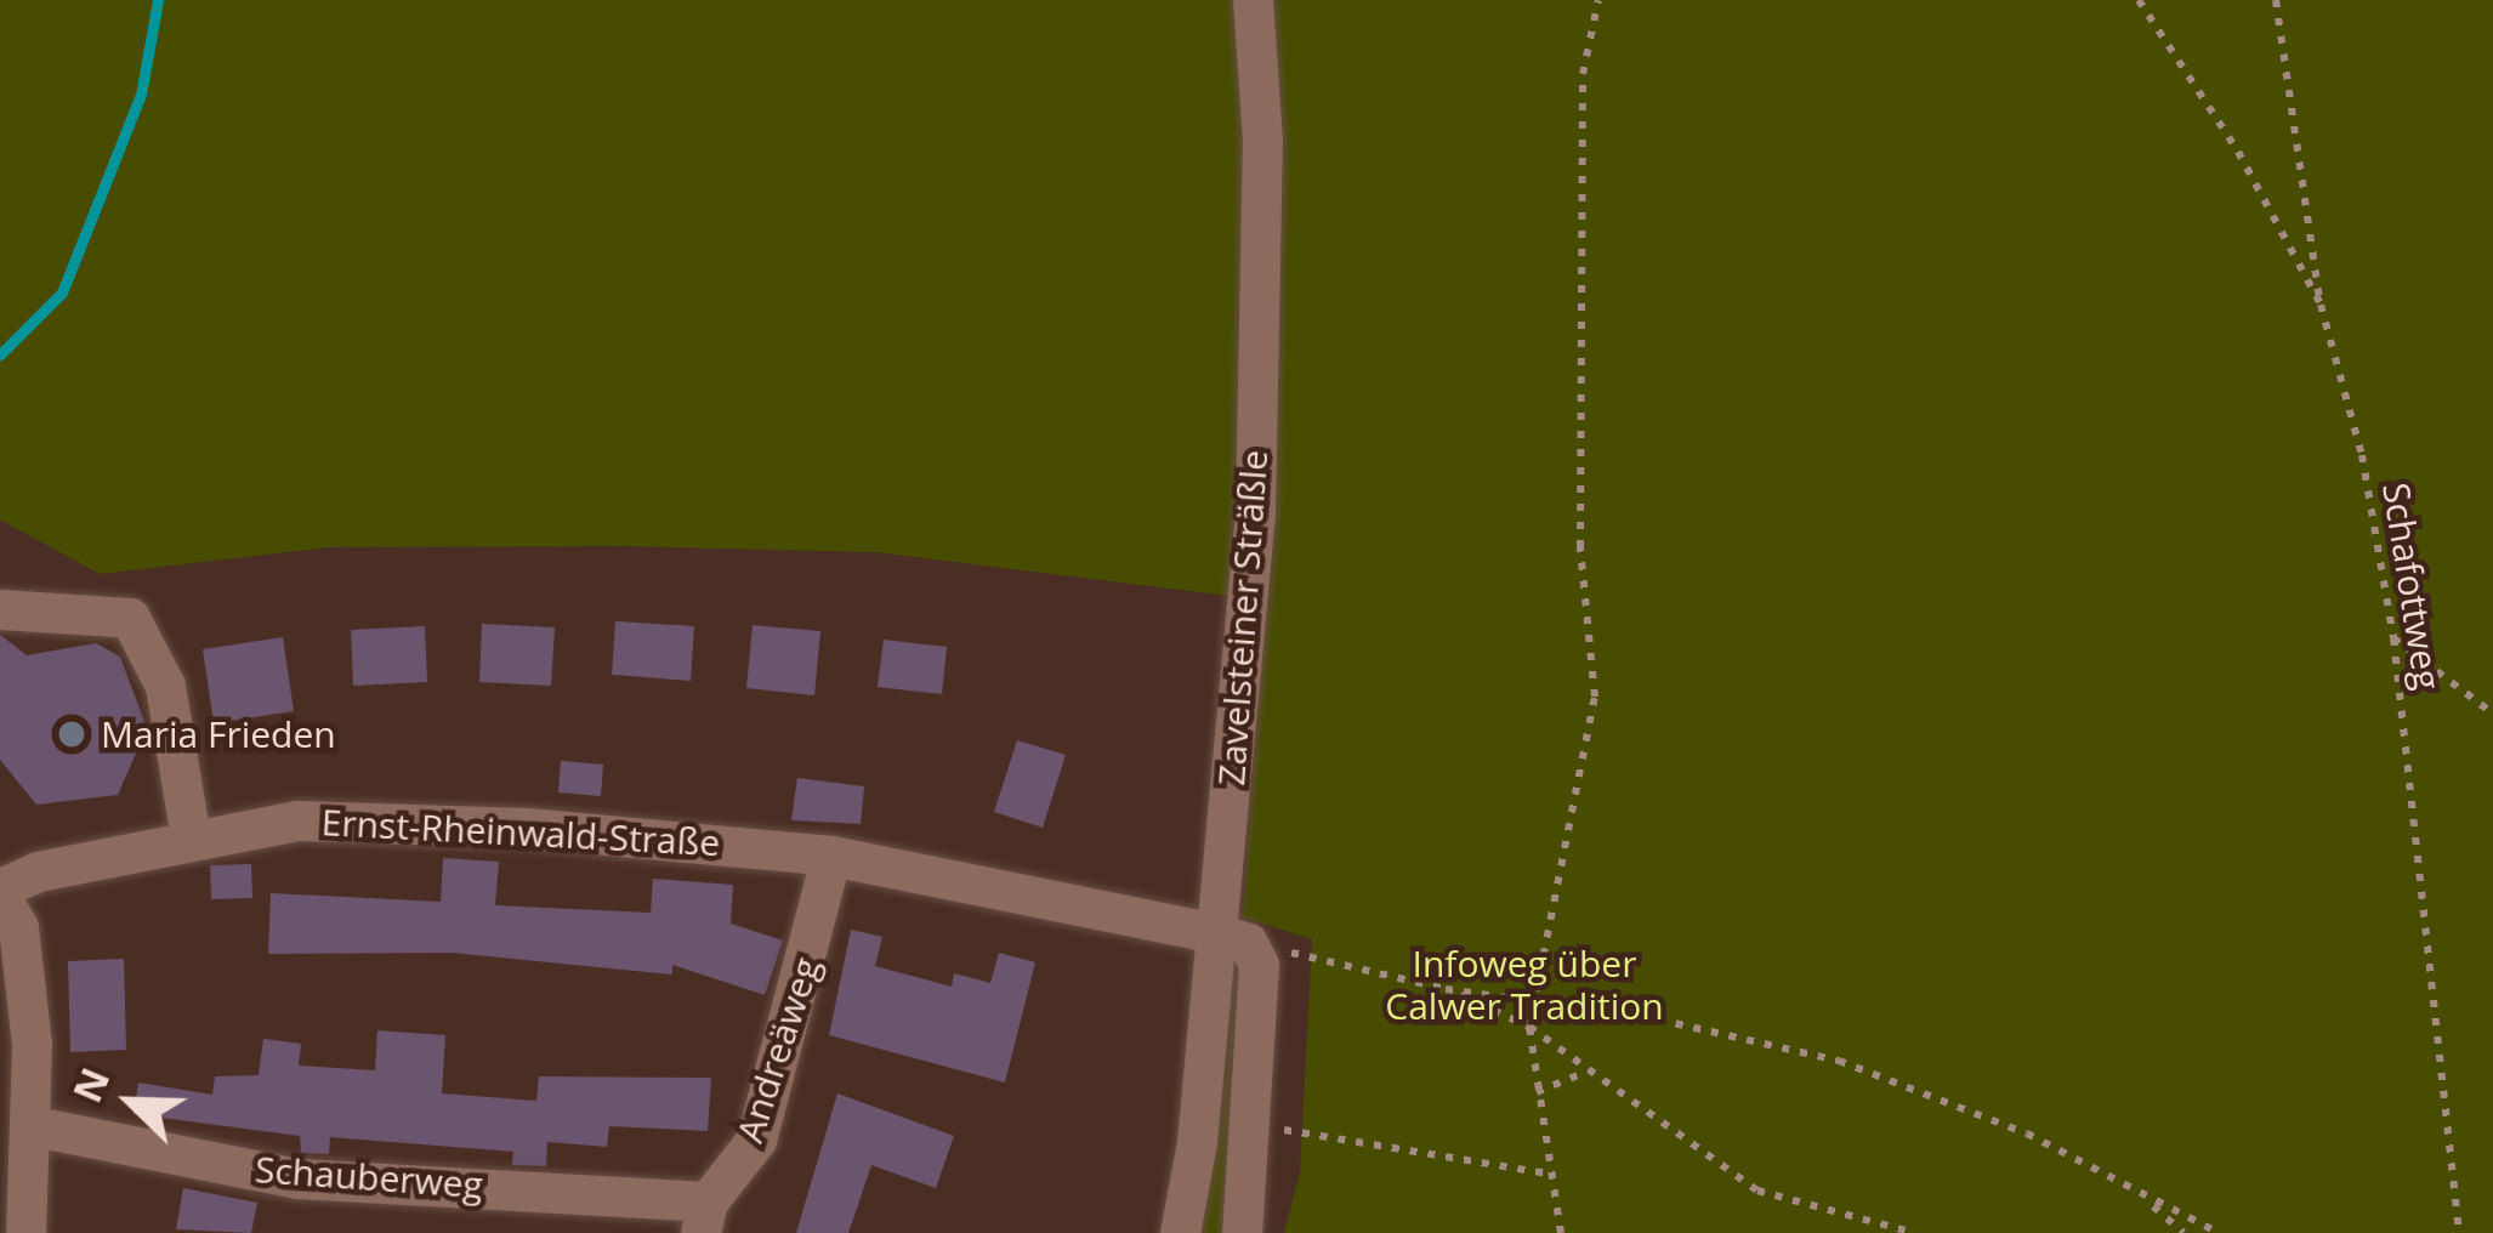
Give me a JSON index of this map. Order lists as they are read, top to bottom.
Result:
{
  "streets": {
    "street": [
      "Zavelsteiner Sträßle",
      "Ernst-Rheinwald-Straße",
      "Andreäweg",
      "Schauberweg"
    ],
    "path": ["Schafottweg"]
  },
  "crossings": [
    ["Zavelsteiner Sträßle", "Ernst-Rheinwald-Straße"],
    ["Ernst-Rheinwald-Straße", "Andreäweg"],
    ["Andreäweg", "Schauberweg"]
  ],
  "parks": ["Infoweg über Calwer Tradition"],
  "places": ["Maria Frieden"],
  "north": "top left"
}
